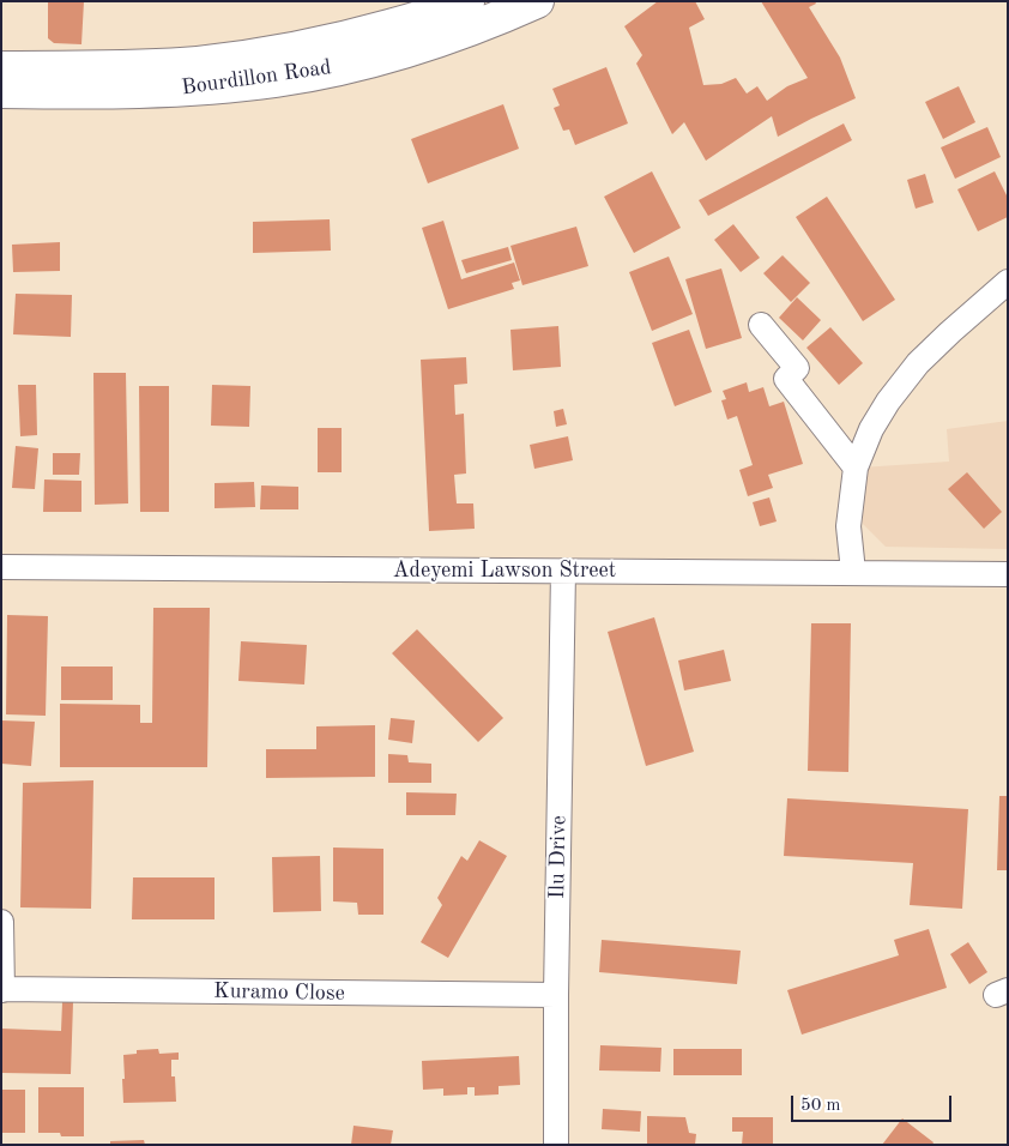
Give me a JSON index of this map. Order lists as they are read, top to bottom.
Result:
{
  "streets": {
    "main road": ["Bourdillon Road"],
    "street": ["Adeyemi Lawson Street", "Ilu Drive", "Kuramo Close"]
  },
  "crossings": [
    ["Adeyemi Lawson Street", "Ilu Drive"],
    ["Ilu Drive", "Kuramo Close"]
  ],
  "scale_bar": "50 m"
}
